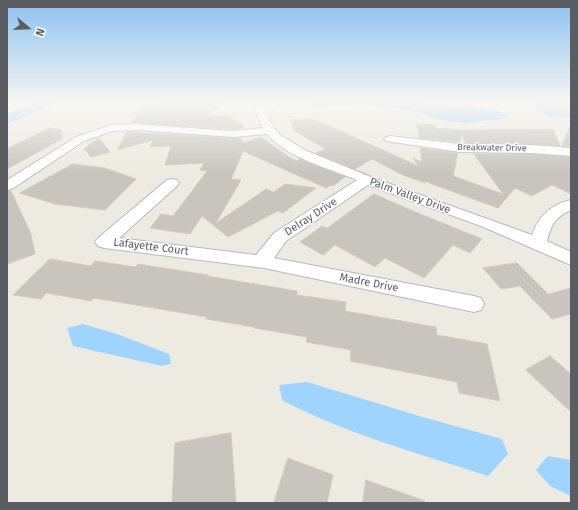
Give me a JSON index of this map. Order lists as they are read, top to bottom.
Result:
{
  "streets": {
    "street": [
      "Breakwater Drive",
      "Palm Valley Drive",
      "Delray Drive",
      "Lafayette Court",
      "Madre Drive"
    ]
  },
  "crossings": [
    ["Palm Valley Drive", "Delray Drive"],
    ["Delray Drive", "Lafayette Court"],
    ["Delray Drive", "Madre Drive"],
    ["Lafayette Court", "Madre Drive"]
  ],
  "north": "right"
}
